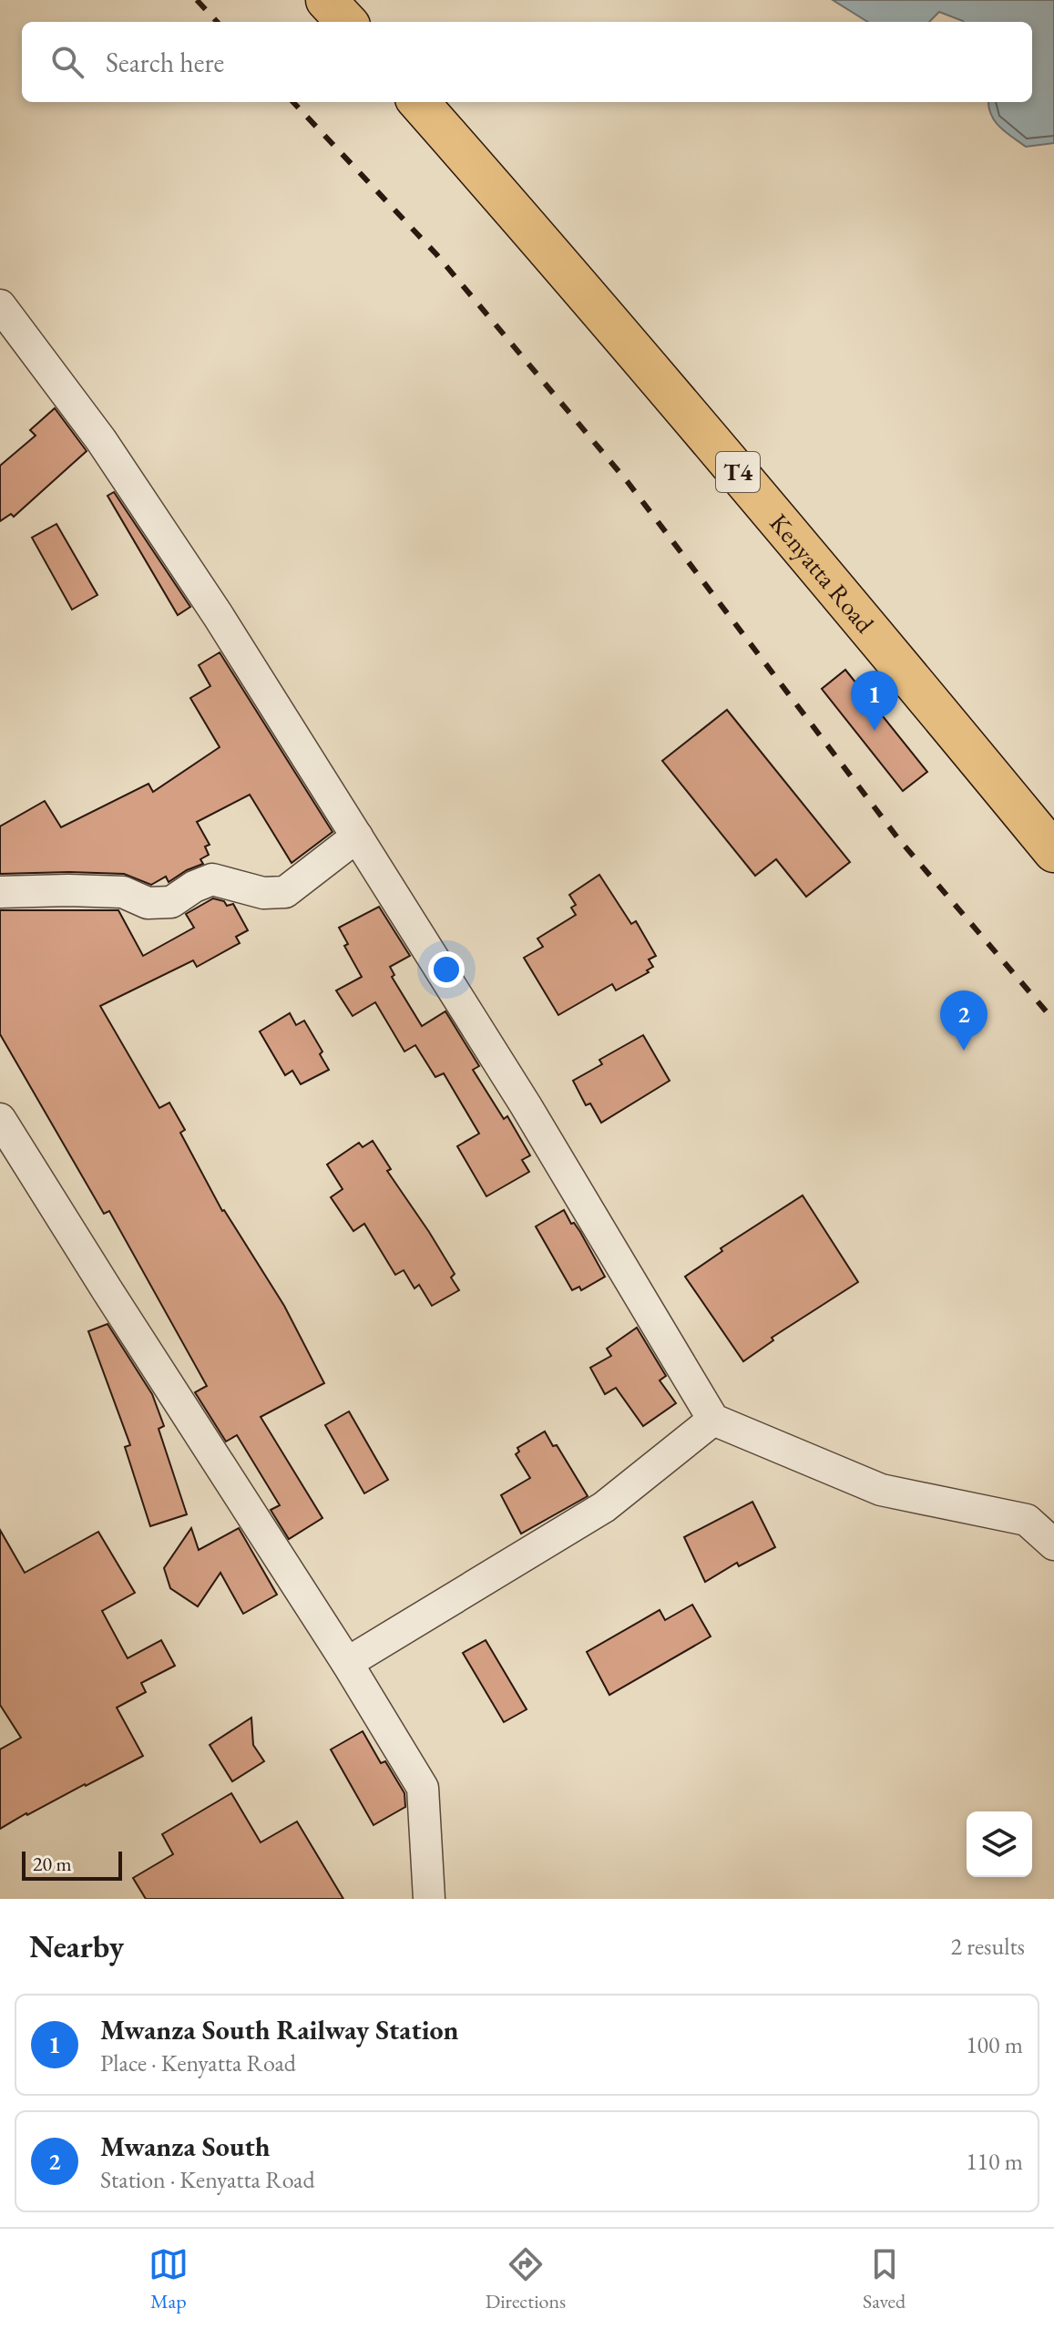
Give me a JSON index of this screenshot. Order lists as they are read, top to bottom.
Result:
{
  "streets": {
    "highway": ["T4", "Kenyatta Road"]
  },
  "scale_bar": "20 m",
  "page": {
    "search": "Search here",
    "pins": ["1", "2"],
    "scale": "20 m",
    "heading": ["Nearby", "2 results"],
    "list": [
      {
        "mark": "1",
        "name": "Mwanza South Railway Station",
        "note": "Place · Kenyatta Road",
        "value": "100 m"
      },
      {
        "mark": "2",
        "name": "Mwanza South",
        "note": "Station · Kenyatta Road",
        "value": "110 m"
      }
    ],
    "nav": ["Map", "Directions", "Saved"]
  }
}
